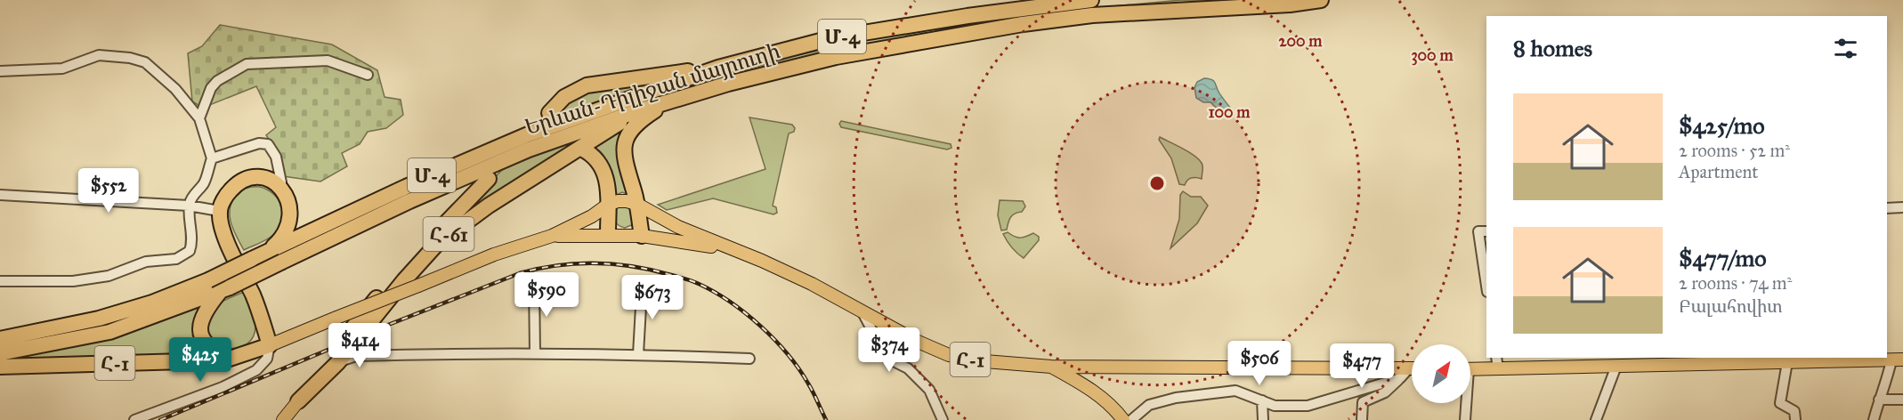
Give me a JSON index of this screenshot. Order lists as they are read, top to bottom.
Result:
{
  "streets": {
    "highway": [
      "Մ-4",
      "Երևան-Դիլիջան մայրուղի",
      "Հ-61",
      "Հ-1"
    ]
  },
  "crossings": [
    ["Երևան-Դիլիջան մայրուղի", "Հ-61"]
  ],
  "north": "top right",
  "page": {
    "heading": "8 homes",
    "list": [
      {
        "name": "$425/mo",
        "note": "2 rooms · 52 m² · Apartment"
      },
      {
        "name": "$477/mo",
        "note": "2 rooms · 74 m² · Բալահովիտ"
      }
    ],
    "price": [
      "$552",
      "$590",
      "$673",
      "$414",
      "$374",
      "$425",
      "$506",
      "$477"
    ]
  },
  "rings": ["200 m", "300 m", "100 m"]
}
